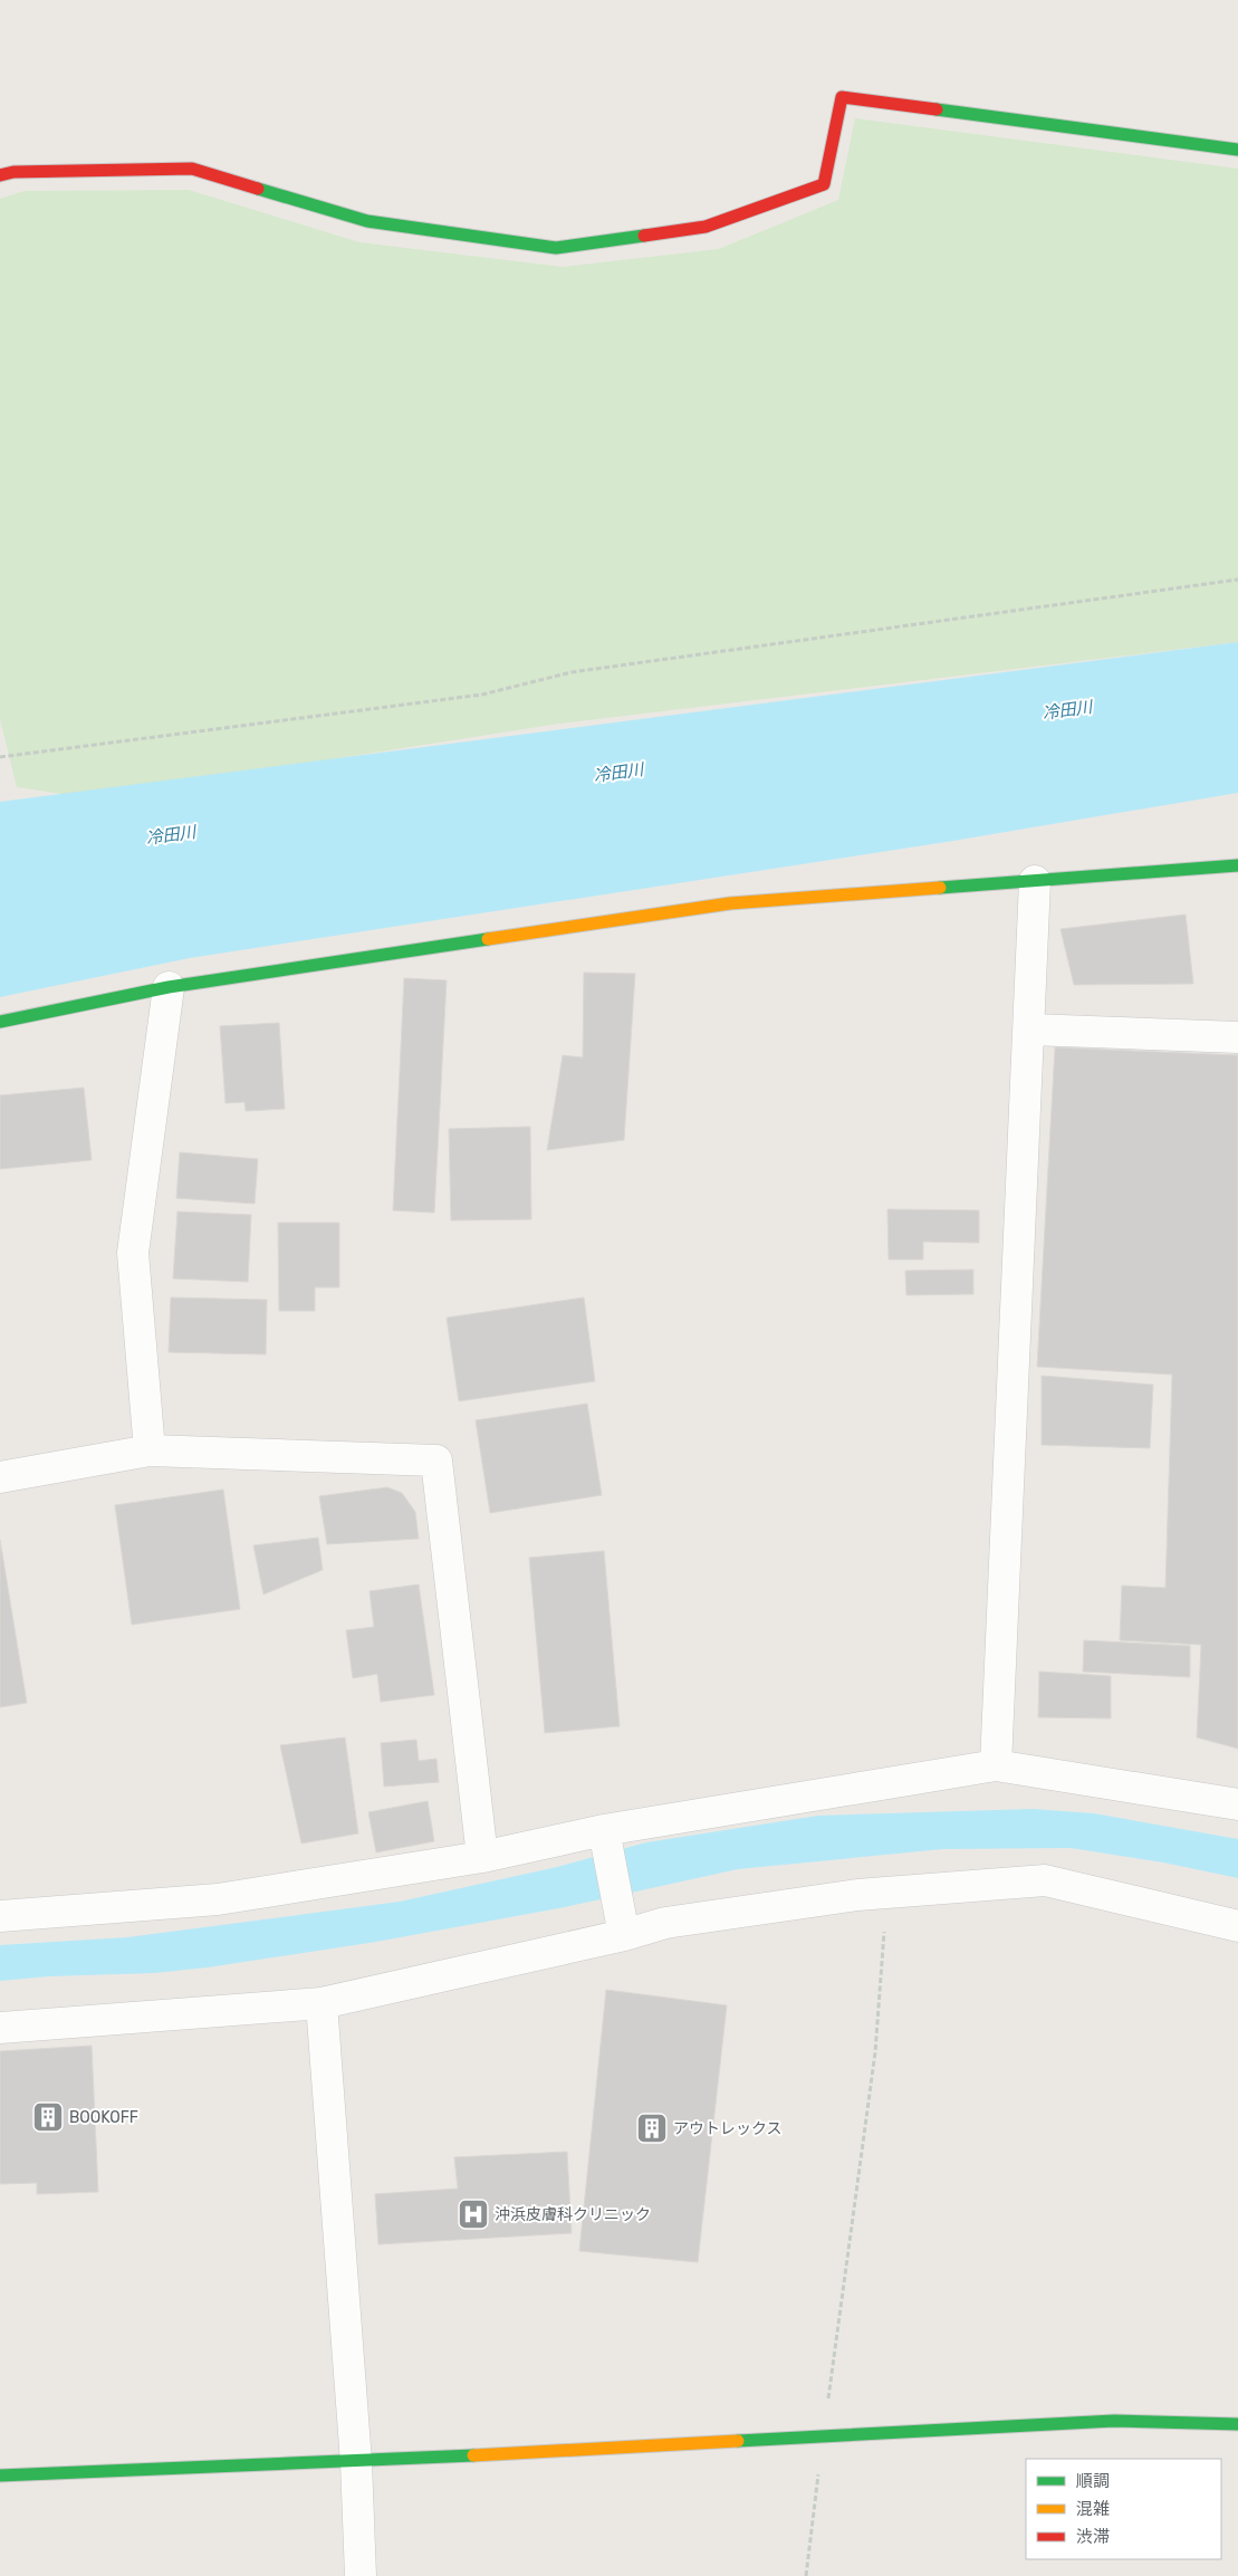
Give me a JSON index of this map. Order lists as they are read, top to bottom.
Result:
{
  "water": ["冷田川"],
  "places": {
    "building": ["BOOKOFF", "アウトレックス"],
    "hospital": ["沖浜皮膚科クリニック"]
  },
  "legend": ["順調", "混雑", "渋滞"]
}
